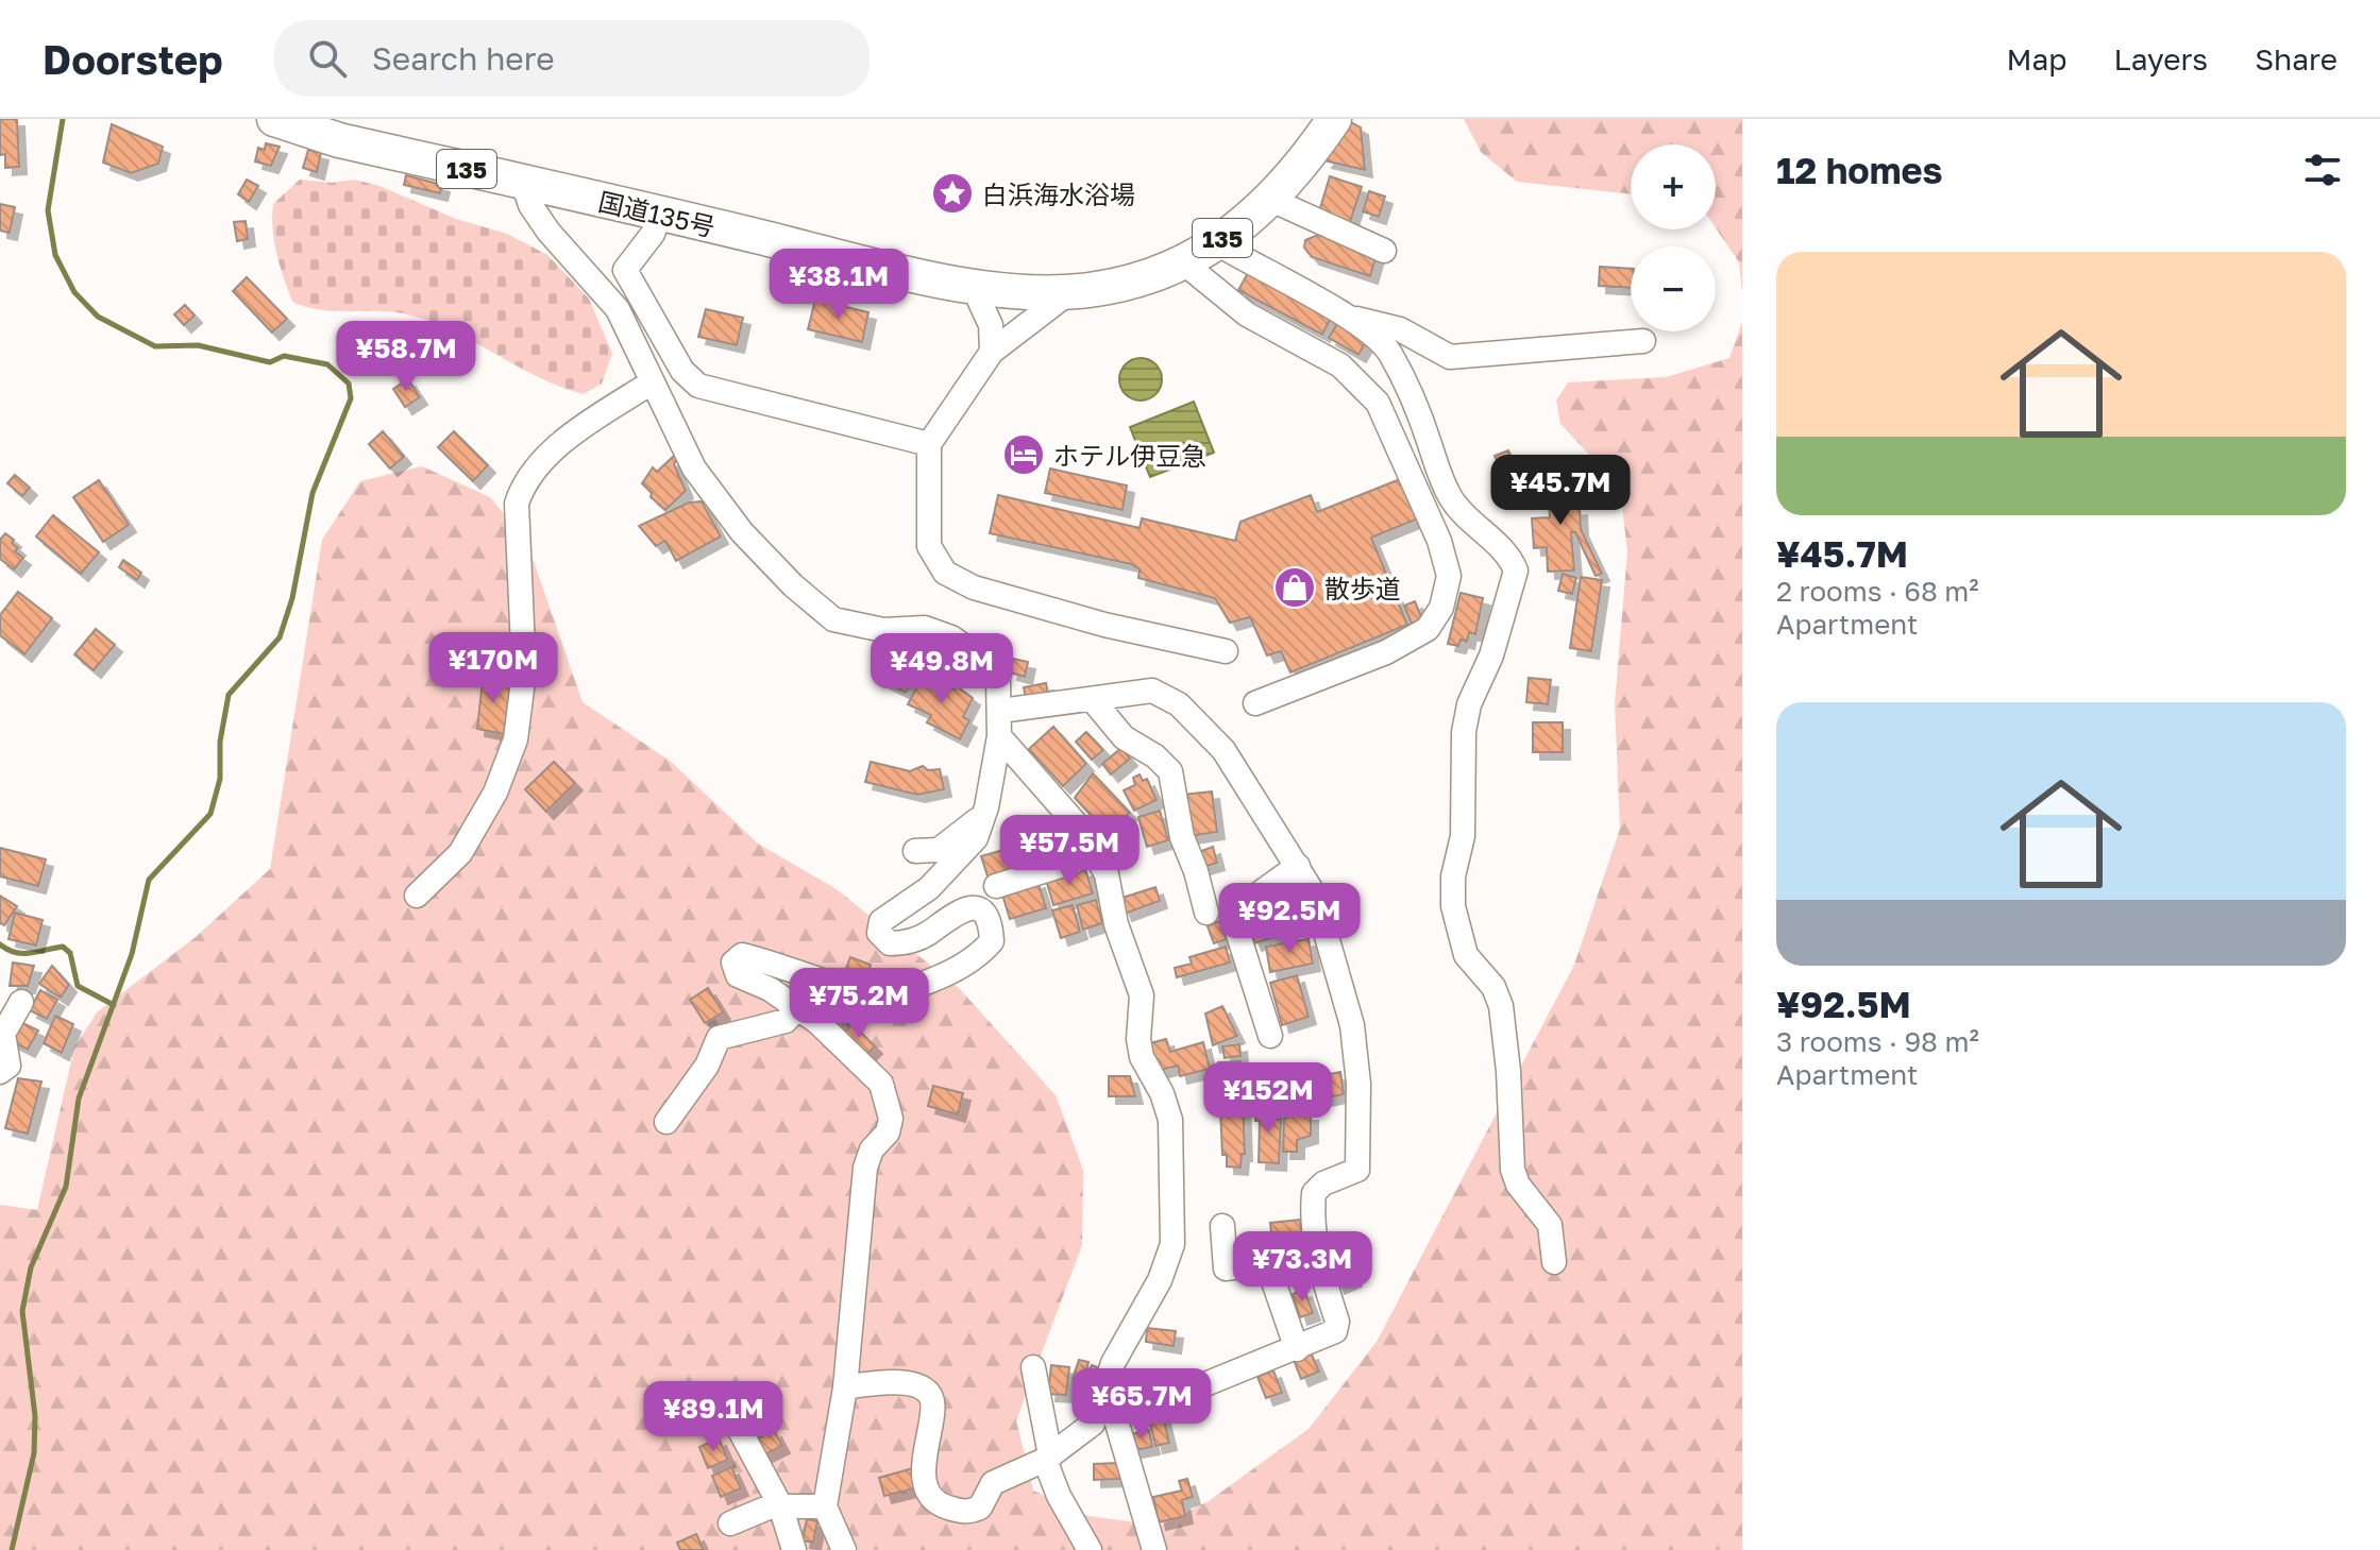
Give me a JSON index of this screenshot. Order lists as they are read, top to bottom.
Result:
{
  "streets": {
    "highway": ["135", "国道135号"]
  },
  "places": {
    "place": ["白浜海水浴場"],
    "hotel": ["ホテル伊豆急"],
    "shop": ["散歩道"]
  },
  "page": {
    "header": "Doorstep",
    "search": "Search here",
    "nav": ["Map", "Layers", "Share"],
    "heading": "12 homes",
    "map_buttons": ["+", "−"],
    "list": [
      {
        "name": "¥45.7M",
        "note": "2 rooms · 68 m² · Apartment"
      },
      {
        "name": "¥92.5M",
        "note": "3 rooms · 98 m² · Apartment"
      }
    ],
    "price": [
      "¥38.1M",
      "¥58.7M",
      "¥45.7M",
      "¥170M",
      "¥49.8M",
      "¥57.5M",
      "¥92.5M",
      "¥75.2M",
      "¥152M",
      "¥73.3M",
      "¥65.7M",
      "¥89.1M"
    ]
  }
}
